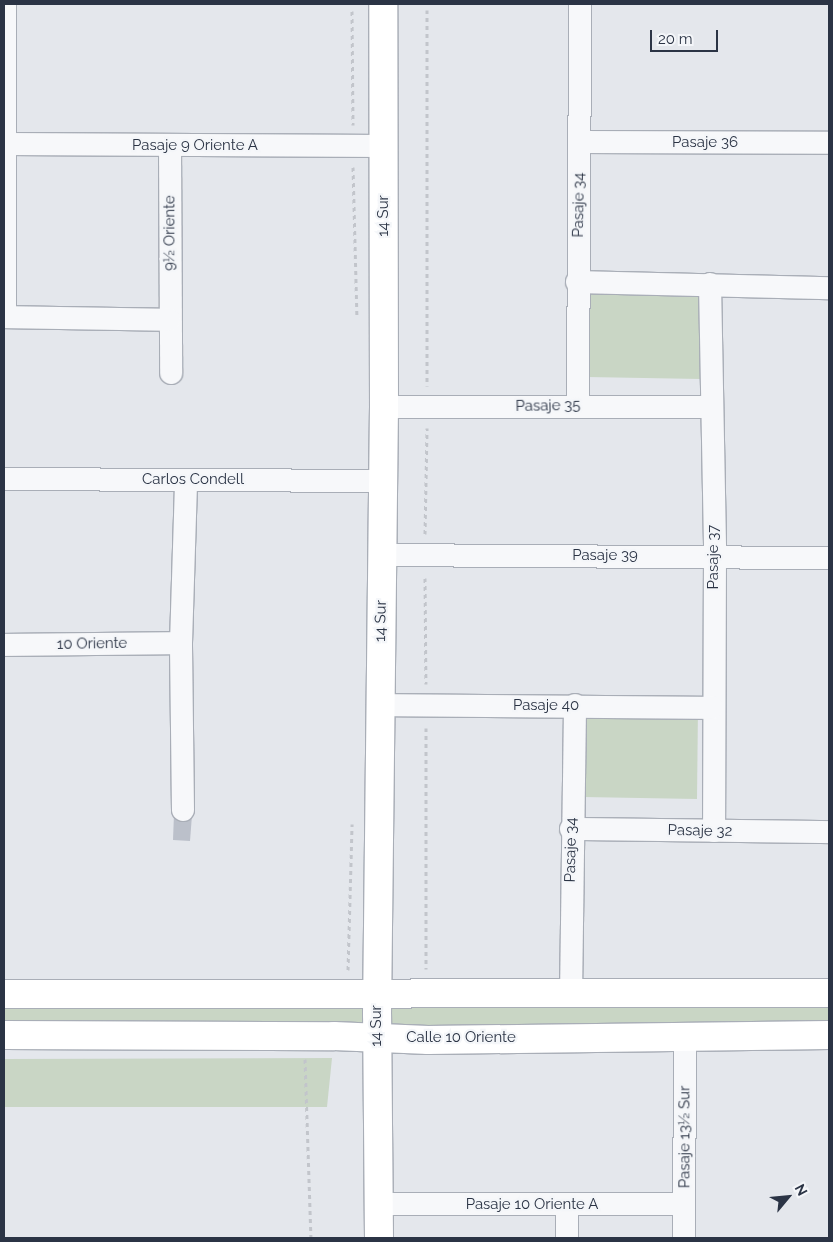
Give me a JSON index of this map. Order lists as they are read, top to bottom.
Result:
{
  "streets": {
    "main road": ["14 Sur", "Calle 10 Oriente"],
    "street": [
      "Pasaje 36",
      "Pasaje 9 Oriente A",
      "Pasaje 34",
      "9½ Oriente",
      "Pasaje 35",
      "Carlos Condell",
      "Pasaje 39",
      "Pasaje 37",
      "10 Oriente",
      "Pasaje 40",
      "Pasaje 32",
      "Pasaje 13½ Sur",
      "Pasaje 10 Oriente A"
    ]
  },
  "crossings": [
    ["Pasaje 36", "Pasaje 34"],
    ["Pasaje 9 Oriente A", "14 Sur"],
    ["Pasaje 9 Oriente A", "9½ Oriente"],
    ["Pasaje 34", "Pasaje 35"],
    ["Pasaje 34", "Pasaje 40"],
    ["Pasaje 34", "Pasaje 32"],
    ["14 Sur", "Pasaje 35"],
    ["14 Sur", "Carlos Condell"],
    ["14 Sur", "Pasaje 39"],
    ["14 Sur", "Pasaje 40"],
    ["14 Sur", "Calle 10 Oriente"],
    ["14 Sur", "Pasaje 10 Oriente A"],
    ["Pasaje 35", "Pasaje 37"],
    ["Pasaje 39", "Pasaje 37"],
    ["Pasaje 37", "Pasaje 40"],
    ["Pasaje 37", "Pasaje 32"],
    ["Calle 10 Oriente", "Pasaje 13½ Sur"],
    ["Pasaje 13½ Sur", "Pasaje 10 Oriente A"]
  ],
  "scale_bar": "20 m",
  "north": "top right"
}
